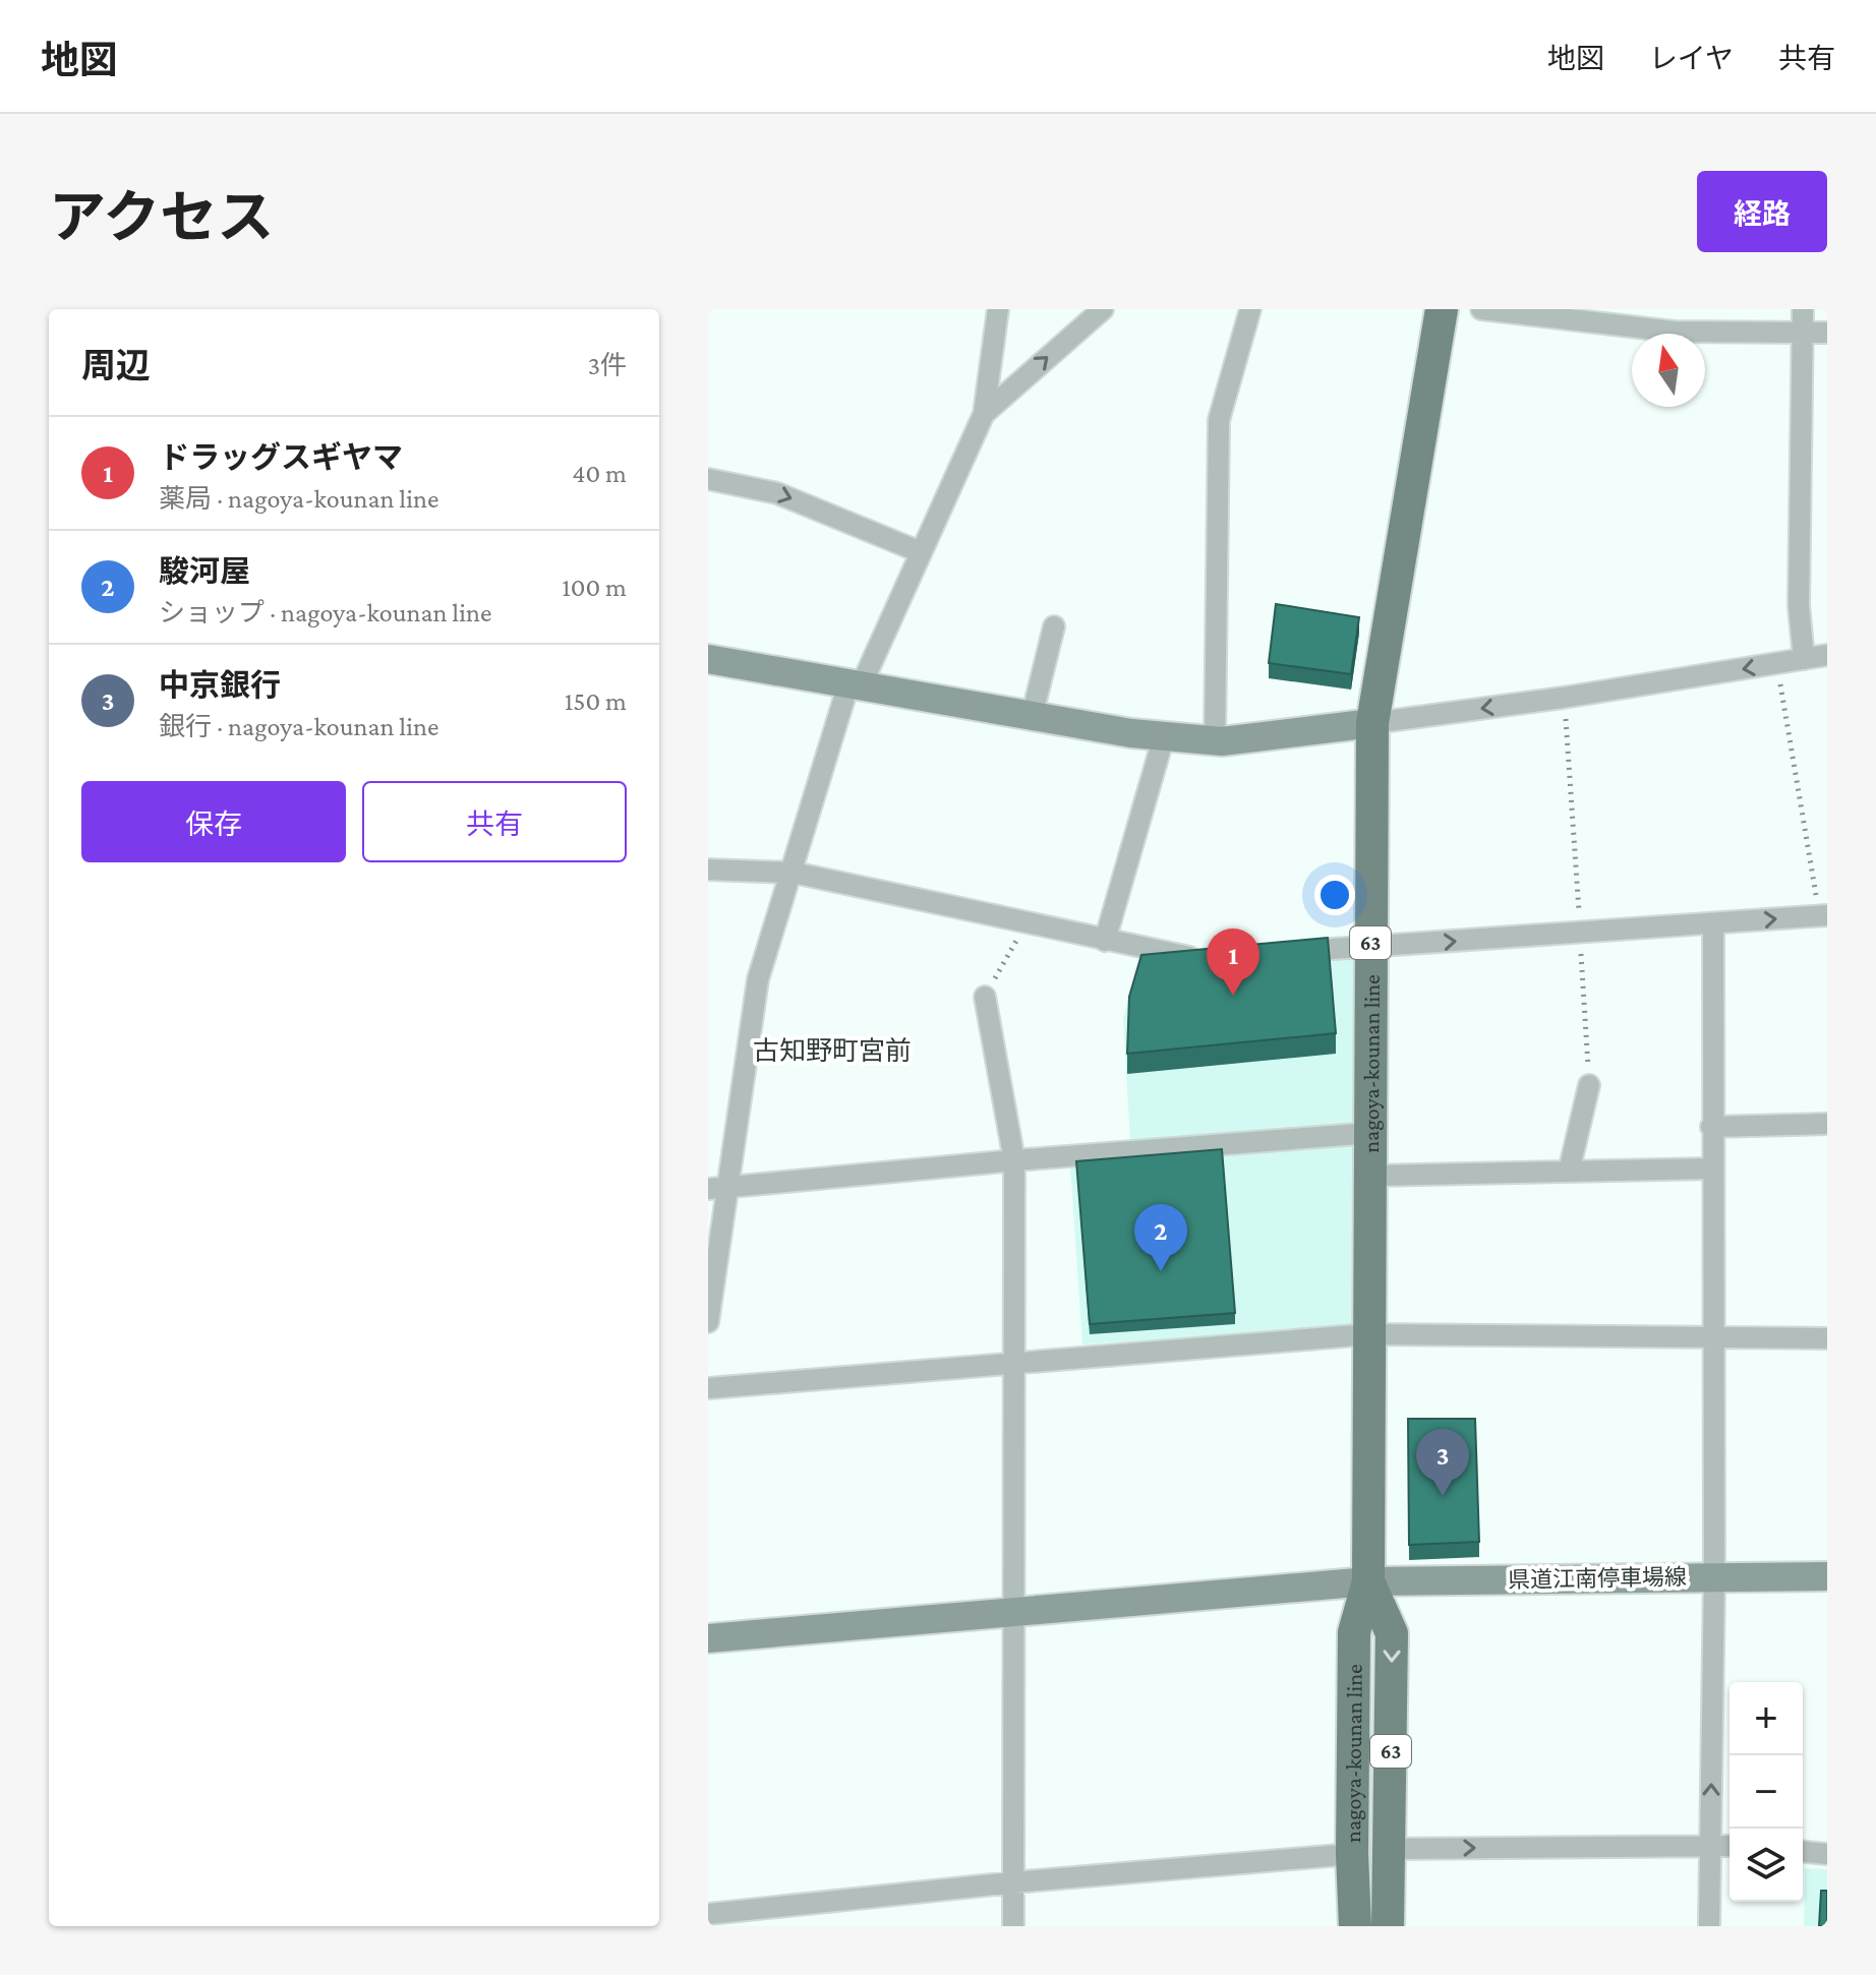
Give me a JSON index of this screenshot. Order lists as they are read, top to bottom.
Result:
{
  "streets": {
    "main road": ["63", "nagoya-kounan line"],
    "street": ["県道江南停車場線"]
  },
  "crossings": [
    ["nagoya-kounan line", "県道江南停車場線"]
  ],
  "districts": ["古知野町宮前"],
  "north": "top",
  "page": {
    "header": "地図",
    "nav": ["地図", "レイヤ", "共有"],
    "title": "アクセス",
    "buttons": [
      "経路",
      ["保存", "共有"]
    ],
    "heading": ["周辺", "3件"],
    "list": [
      {
        "mark": "1",
        "name": "ドラッグスギヤマ",
        "note": "薬局 · nagoya-kounan line",
        "value": "40 m"
      },
      {
        "mark": "2",
        "name": "駿河屋",
        "note": "ショップ · nagoya-kounan line",
        "value": "100 m"
      },
      {
        "mark": "3",
        "name": "中京銀行",
        "note": "銀行 · nagoya-kounan line",
        "value": "150 m"
      }
    ],
    "pins": ["1", "2", "3"],
    "map_buttons": ["+", "−"]
  }
}
